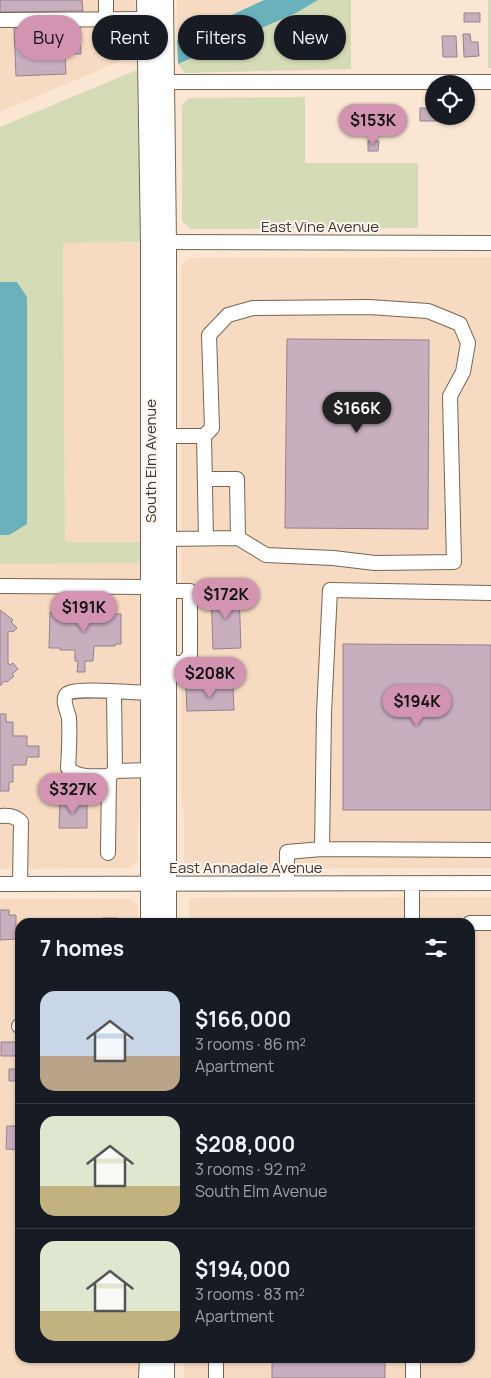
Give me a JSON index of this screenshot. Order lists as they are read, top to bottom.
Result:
{
  "streets": {
    "main road": ["South Elm Avenue"],
    "street": ["East Vine Avenue", "East Annadale Avenue"]
  },
  "crossings": [
    ["East Vine Avenue", "South Elm Avenue"],
    ["South Elm Avenue", "East Annadale Avenue"]
  ],
  "page": {
    "chip": [
      "Buy",
      "Rent",
      "Filters",
      "New"
    ],
    "price": [
      "$153K",
      "$166K",
      "$172K",
      "$191K",
      "$208K",
      "$194K",
      "$327K"
    ],
    "heading": "7 homes",
    "list": [
      {
        "name": "$166,000",
        "note": "3 rooms · 86 m² · Apartment"
      },
      {
        "name": "$208,000",
        "note": "3 rooms · 92 m² · South Elm Avenue"
      },
      {
        "name": "$194,000",
        "note": "3 rooms · 83 m² · Apartment"
      }
    ]
  }
}
